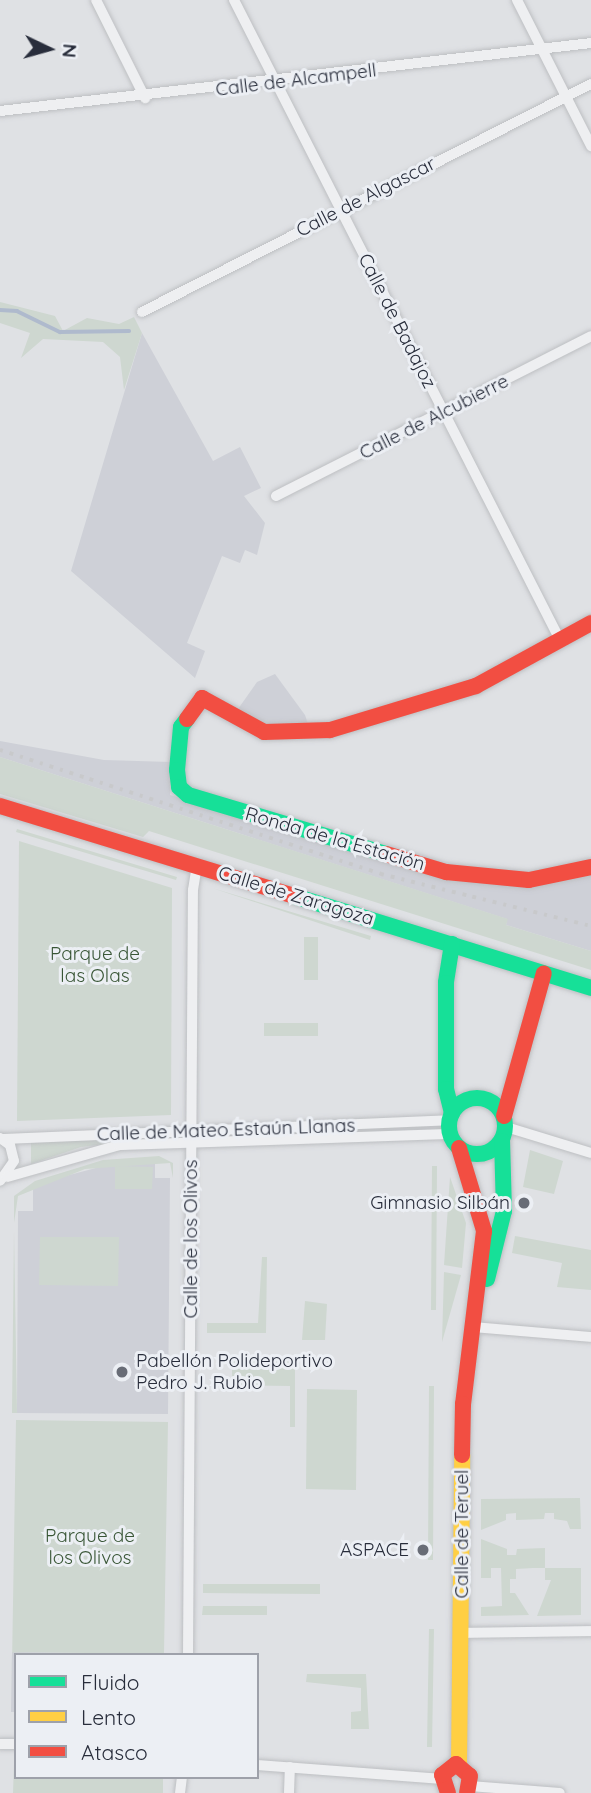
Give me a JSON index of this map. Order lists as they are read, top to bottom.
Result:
{
  "streets": {
    "main road": ["Ronda de la Estación", "Calle de Zaragoza", "Calle de Teruel"],
    "street": [
      "Calle de Alcampell",
      "Calle de Algascar",
      "Calle de Badajoz",
      "Calle de Alcubierre",
      "Calle de Mateo Estaún Llanas",
      "Calle de los Olivos"
    ]
  },
  "crossings": [
    ["Calle de Alcampell", "Calle de Badajoz"],
    ["Calle de Algascar", "Calle de Badajoz"],
    ["Calle de Badajoz", "Calle de Alcubierre"],
    ["Calle de Badajoz", "Ronda de la Estación"],
    ["Calle de Zaragoza", "Calle de los Olivos"],
    ["Calle de Zaragoza", "Calle de Teruel"],
    ["Calle de Mateo Estaún Llanas", "Calle de los Olivos"],
    ["Calle de Mateo Estaún Llanas", "Calle de Teruel"]
  ],
  "parks": ["Parque de las Olas", "Parque de los Olivos"],
  "places": ["Gimnasio Silbán", "Pabellón Polideportivo Pedro J. Rubio", "ASPACE"],
  "legend": ["Fluido", "Lento", "Atasco"],
  "north": "right"
}
